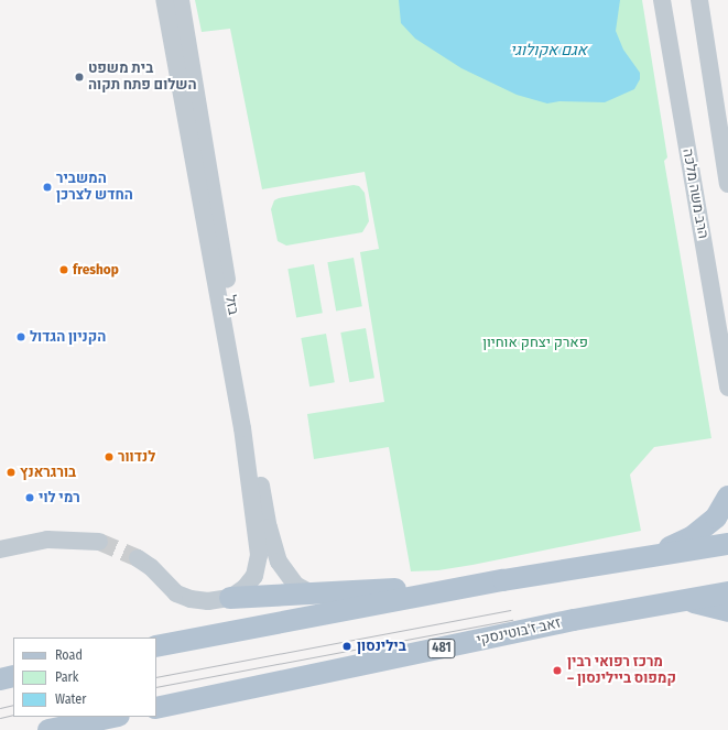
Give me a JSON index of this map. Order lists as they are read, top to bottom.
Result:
{
  "streets": {
    "main road": ["זאב ז'בוטינסקי", "481"],
    "street": ["הרב משה מלכה", "בזל"]
  },
  "water": ["אגם אקולוגי"],
  "parks": ["פארק יצחק אוחיון"],
  "places": [
    "בית משפט השלום פתח תקוה",
    "המשביר החדש לצרכן",
    "freshop",
    "הקניון הגדול",
    "לנדוור",
    "בורגראנץ",
    "רמי לוי",
    "בילינסון",
    "מרכז רפואי רבין – קמפוס ביילינסון"
  ],
  "legend": ["Road", "Park", "Water"]
}
